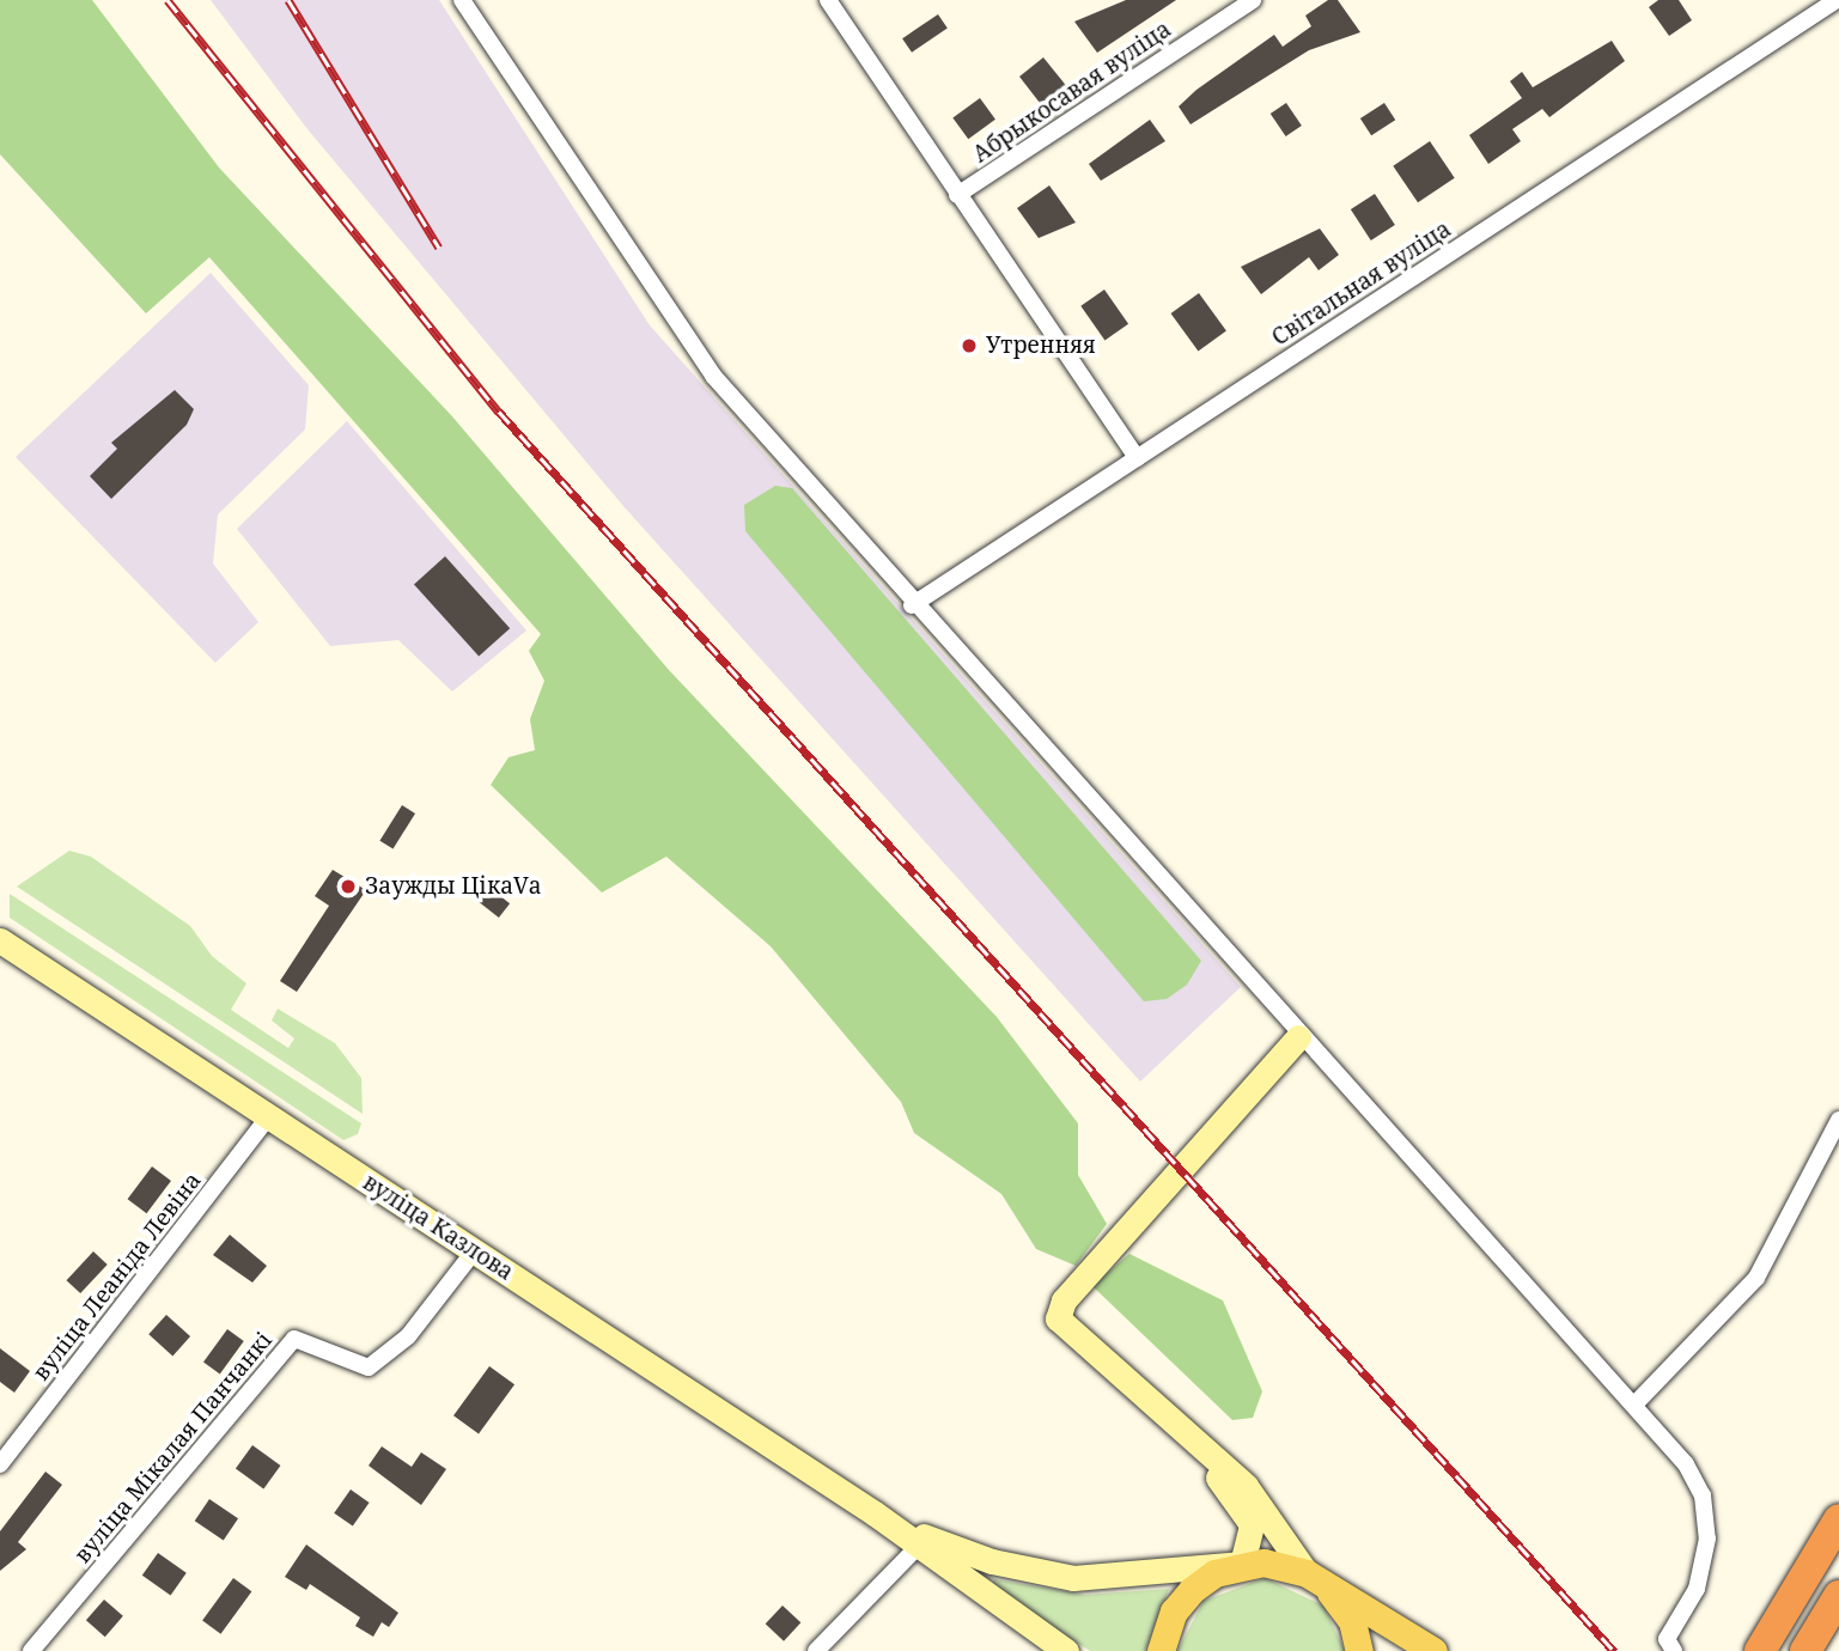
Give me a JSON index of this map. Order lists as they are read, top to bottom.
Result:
{
  "streets": {
    "main road": ["вуліца Казлова"],
    "street": [
      "Абрыкосавая вуліца",
      "Світальная вуліца",
      "вуліца Леаніда Левіна",
      "вуліца Мікалая Панчанкі"
    ]
  },
  "crossings": [
    ["вуліца Казлова", "вуліца Леаніда Левіна"],
    ["вуліца Казлова", "вуліца Мікалая Панчанкі"]
  ],
  "places": ["Утренняя", "Заужды ЦікаVа"]
}
